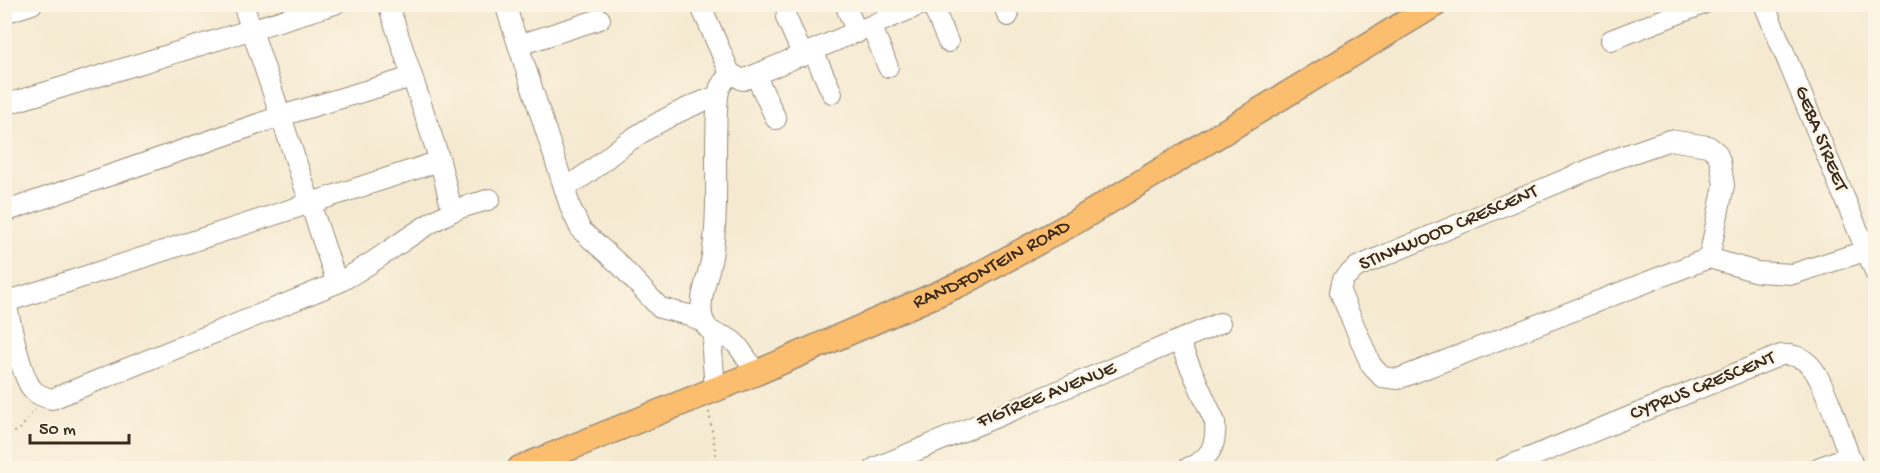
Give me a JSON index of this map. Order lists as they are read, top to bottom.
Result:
{
  "streets": {
    "main road": ["RANDFONTEIN ROAD"],
    "street": [
      "GEBA STREET",
      "STINKWOOD CRESCENT",
      "CYPRUS CRESCENT",
      "FIGTREE AVENUE"
    ]
  },
  "scale_bar": "50 m"
}
